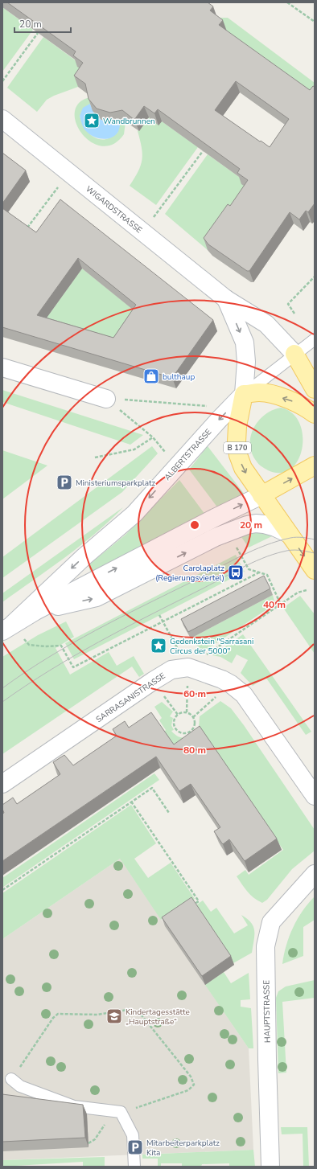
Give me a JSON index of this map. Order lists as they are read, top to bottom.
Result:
{
  "streets": {
    "main road": [
      "WIGARDSTRASSE",
      "B 170",
      "ALBERTSTRASSE",
      "SARRASANISTRASSE",
      "HAUPTSTRASSE"
    ]
  },
  "crossings": [
    ["WIGARDSTRASSE", "B 170"],
    ["WIGARDSTRASSE", "ALBERTSTRASSE"],
    ["B 170", "ALBERTSTRASSE"]
  ],
  "one_way": ["ALBERTSTRASSE"],
  "places": {
    "place": ["Wandbrunnen", "Gedenkstein \"Sarrasani Circus der 5000\""],
    "shop": ["bulthaup"],
    "parking": ["Ministeriumsparkplatz", "Mitarbeiterparkplatz Kita"],
    "bus stop": ["Carolaplatz (Regierungsviertel)"],
    "school or university": ["Kindertagesstätte „Hauptstraße“"]
  },
  "scale_bar": "20 m",
  "rings": [
    "20 m",
    "40 m",
    "60 m",
    "80 m"
  ]
}
